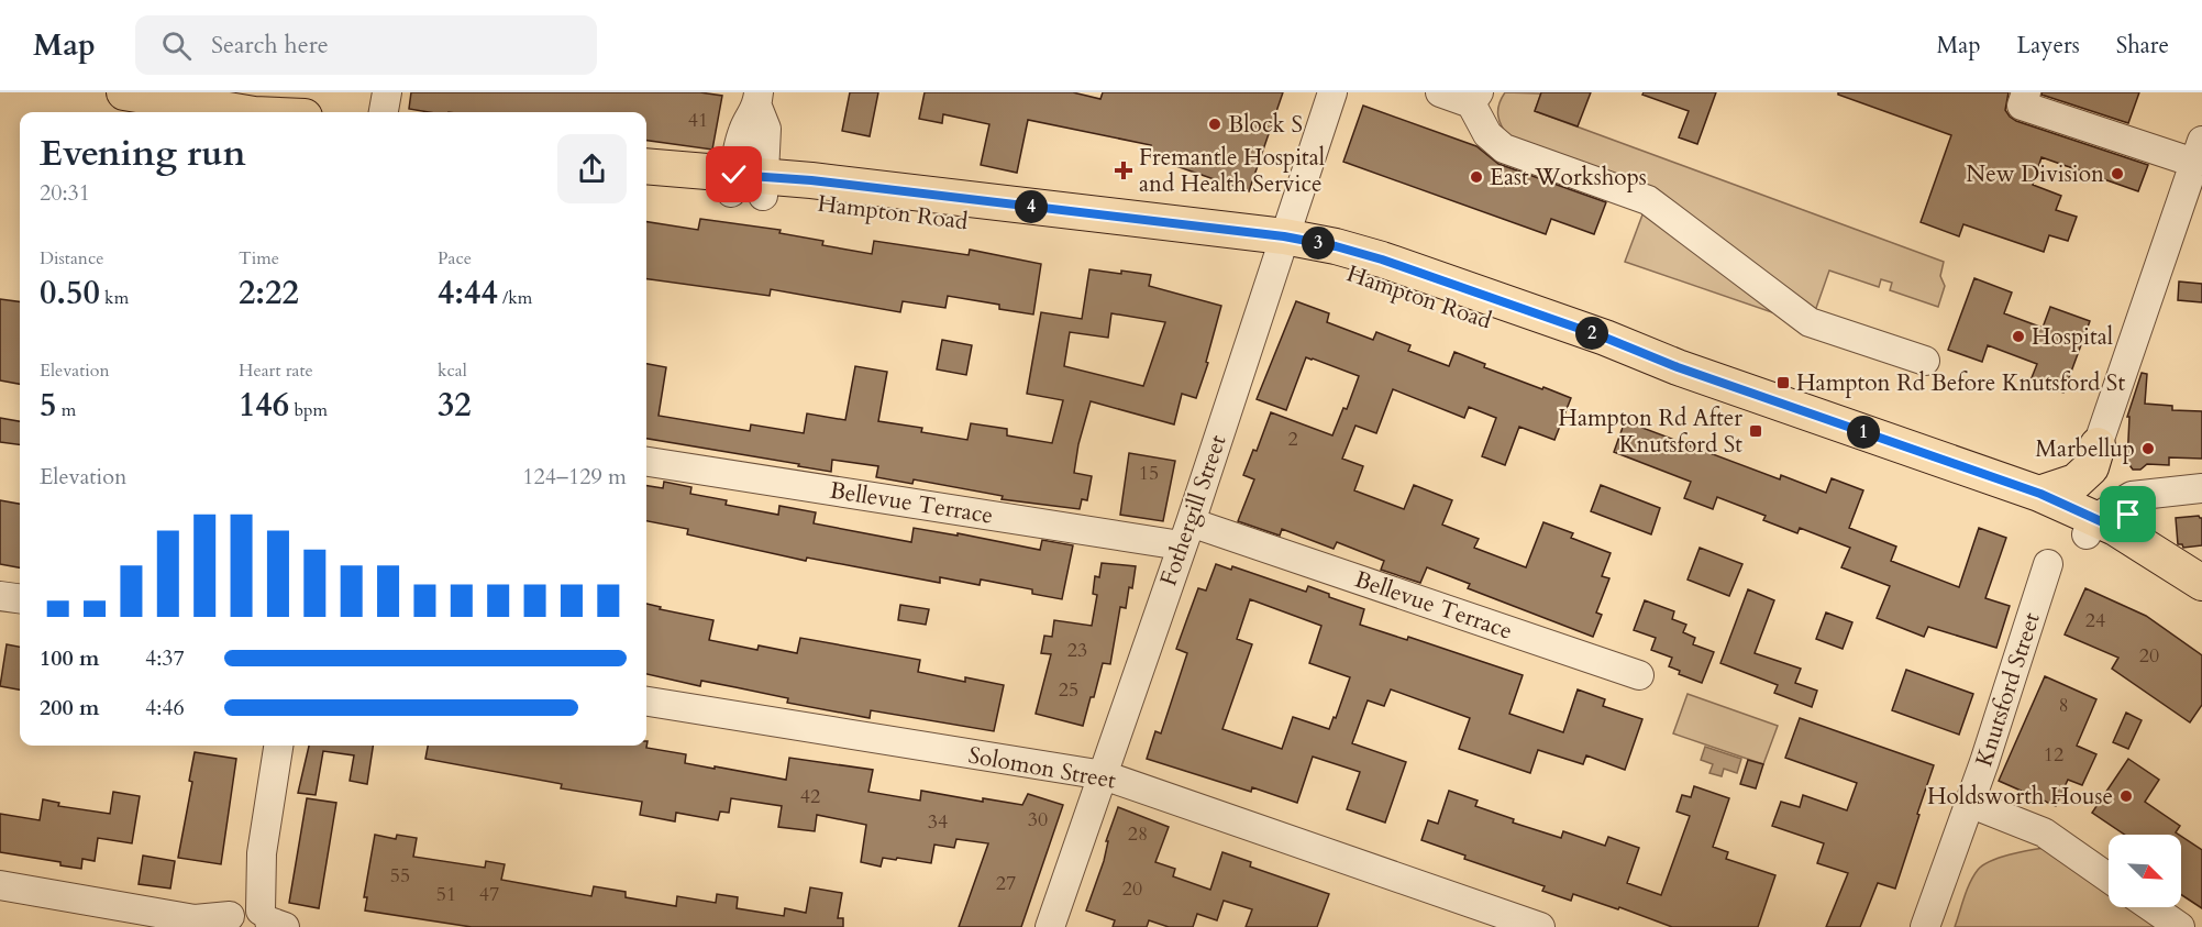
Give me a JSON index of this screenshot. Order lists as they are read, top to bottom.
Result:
{
  "streets": {
    "main road": ["Hampton Road"],
    "street": [
      "Bellevue Terrace",
      "Fothergill Street",
      "Knutsford Street",
      "Solomon Street"
    ]
  },
  "crossings": [
    ["Hampton Road", "Fothergill Street"],
    ["Bellevue Terrace", "Fothergill Street"],
    ["Fothergill Street", "Solomon Street"]
  ],
  "places": {
    "other": [
      "Block S",
      "New Division",
      "East Workshops",
      "Hospital",
      "Marbellup",
      "Holdsworth House"
    ],
    "health": ["Fremantle Hospital and Health Service"],
    "transit": ["Hampton Rd Before Knutsford St", "Hampton Rd After Knutsford St"]
  },
  "house_numbers": [
    "41",
    "2",
    "15",
    "24",
    "23",
    "20",
    "25",
    "8",
    "12",
    "42",
    "30",
    "34",
    "28",
    "55",
    "27",
    "20",
    "51",
    "47"
  ],
  "north": "bottom right",
  "page": {
    "header": "Map",
    "search": "Search here",
    "nav": ["Map", "Layers", "Share"],
    "heading": ["Evening run", "20:31"],
    "pins": [
      "4",
      "3",
      "2",
      "1"
    ],
    "stats": [
      ["Distance", "0.50 km"],
      ["Time", "2:22"],
      ["Pace", "4:44 /km"],
      ["Elevation", "5 m"],
      ["Heart rate", "146 bpm"],
      ["kcal", "32"]
    ],
    "chart": ["Elevation", "124–129 m"],
    "list": [
      {
        "name": "100 m",
        "note": "4:37"
      },
      {
        "name": "200 m",
        "note": "4:46"
      }
    ]
  }
}
